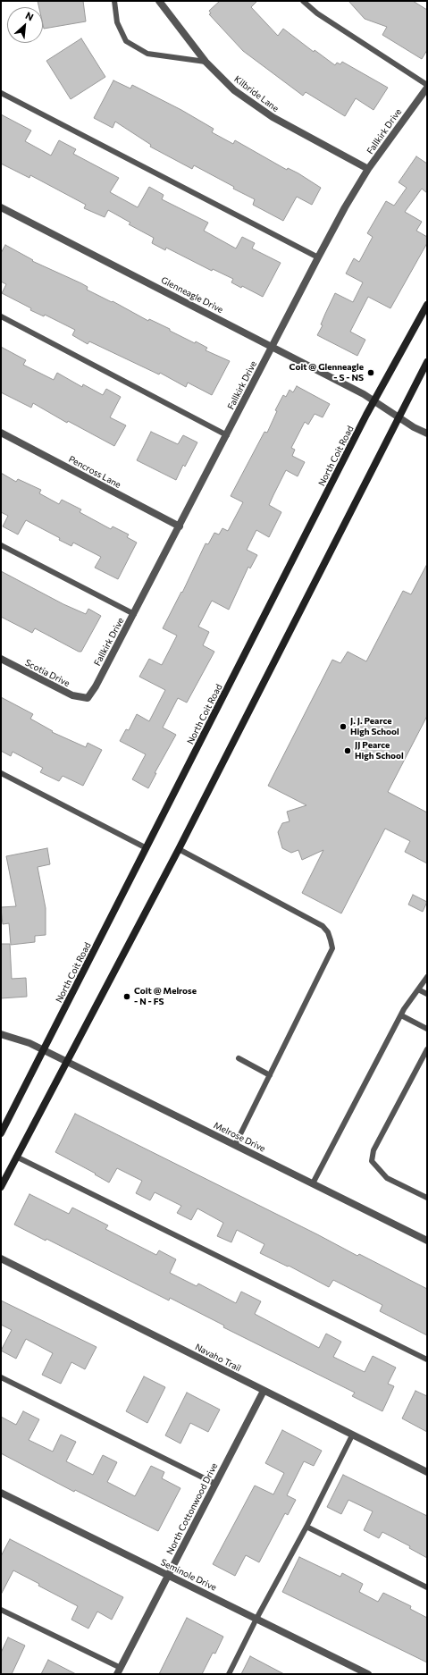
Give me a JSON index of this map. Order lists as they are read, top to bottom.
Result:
{
  "streets": {
    "main road": ["North Coit Road"],
    "street": [
      "Kilbride Lane",
      "Fallkirk Drive",
      "Glenneagle Drive",
      "Pencross Lane",
      "Scotia Drive",
      "Melrose Drive",
      "Navaho Trail",
      "North Cottonwood Drive",
      "Seminole Drive"
    ]
  },
  "crossings": [
    ["Kilbride Lane", "Fallkirk Drive"],
    ["Fallkirk Drive", "Glenneagle Drive"],
    ["Fallkirk Drive", "Pencross Lane"],
    ["Fallkirk Drive", "Scotia Drive"],
    ["Glenneagle Drive", "North Coit Road"],
    ["North Coit Road", "Melrose Drive"],
    ["Navaho Trail", "North Cottonwood Drive"],
    ["North Cottonwood Drive", "Seminole Drive"]
  ],
  "places": [
    "Coit @ Glenneagle - S - NS",
    "J. J. Pearce High School",
    "JJ Pearce High School",
    "Coit @ Melrose - N - FS"
  ],
  "north": "top right"
}
